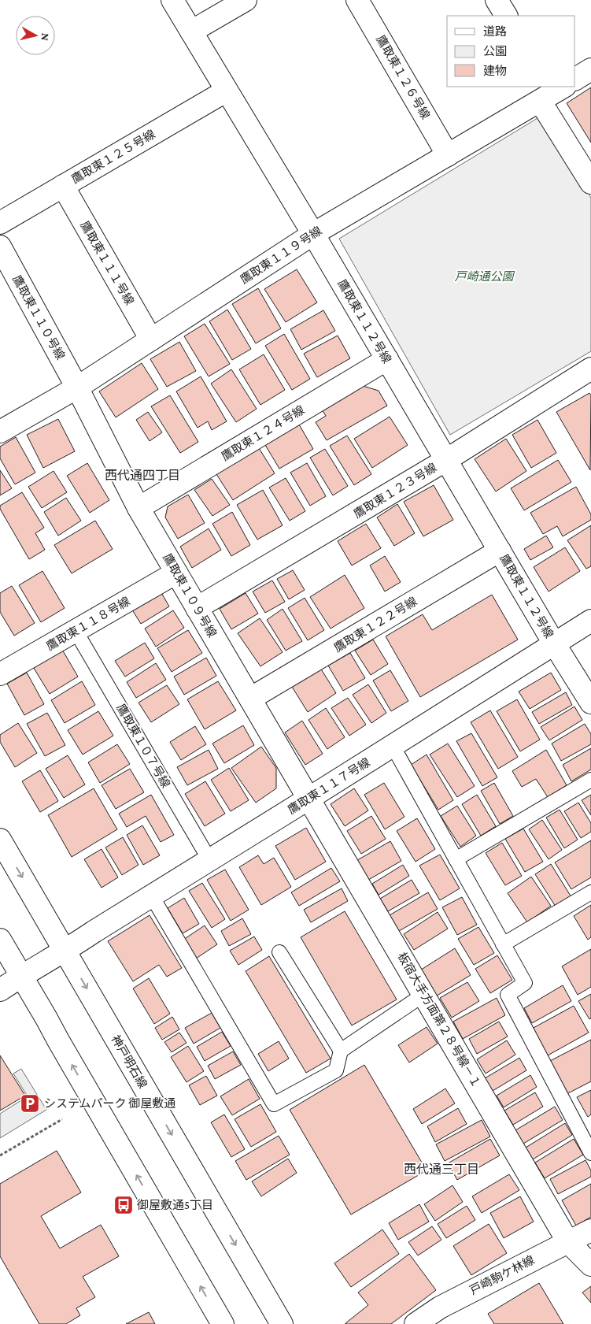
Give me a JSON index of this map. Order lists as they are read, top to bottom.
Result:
{
  "streets": {
    "street": [
      "鷹取東１２６号線",
      "鷹取東１２５号線",
      "鷹取東１１９号線",
      "鷹取東１１１号線",
      "鷹取東１１０号線",
      "鷹取東１１２号線",
      "鷹取東１２４号線",
      "鷹取東１２３号線",
      "鷹取東１０９号線",
      "鷹取東１１８号線",
      "鷹取東１２２号線",
      "鷹取東１１７号線",
      "板宿大手方面第２８号線－１",
      "神戸明石線",
      "戸崎駒ケ林線"
    ],
    "lane": ["鷹取東１０７号線"]
  },
  "crossings": [
    ["鷹取東１２６号線", "鷹取東１１９号線"],
    ["鷹取東１２５号線", "鷹取東１１１号線"],
    ["鷹取東１２５号線", "鷹取東１１２号線"],
    ["鷹取東１１９号線", "鷹取東１１１号線"],
    ["鷹取東１１９号線", "鷹取東１１０号線"],
    ["鷹取東１１９号線", "鷹取東１１２号線"],
    ["鷹取東１１９号線", "鷹取東１０９号線"],
    ["鷹取東１１０号線", "鷹取東１０９号線"],
    ["鷹取東１１２号線", "鷹取東１２４号線"],
    ["鷹取東１１２号線", "鷹取東１２３号線"],
    ["鷹取東１１２号線", "鷹取東１２２号線"],
    ["鷹取東１１２号線", "鷹取東１１７号線"],
    ["鷹取東１２４号線", "鷹取東１０９号線"],
    ["鷹取東１２３号線", "鷹取東１０９号線"],
    ["鷹取東１０９号線", "鷹取東１１８号線"],
    ["鷹取東１０９号線", "鷹取東１２２号線"],
    ["鷹取東１０９号線", "鷹取東１１７号線"],
    ["鷹取東１０９号線", "板宿大手方面第２８号線－１"],
    ["鷹取東１１８号線", "鷹取東１０７号線"],
    ["鷹取東１０７号線", "鷹取東１１７号線"],
    ["鷹取東１１７号線", "板宿大手方面第２８号線－１"],
    ["鷹取東１１７号線", "神戸明石線"],
    ["板宿大手方面第２８号線－１", "戸崎駒ケ林線"]
  ],
  "districts": ["西代通四丁目", "西代通三丁目"],
  "parks": ["戸崎通公園"],
  "places": {
    "parking": ["システムパーク 御屋敷通"],
    "bus stop": ["御屋敷通5丁目"]
  },
  "legend": ["道路", "公園", "建物"],
  "north": "right"
}
